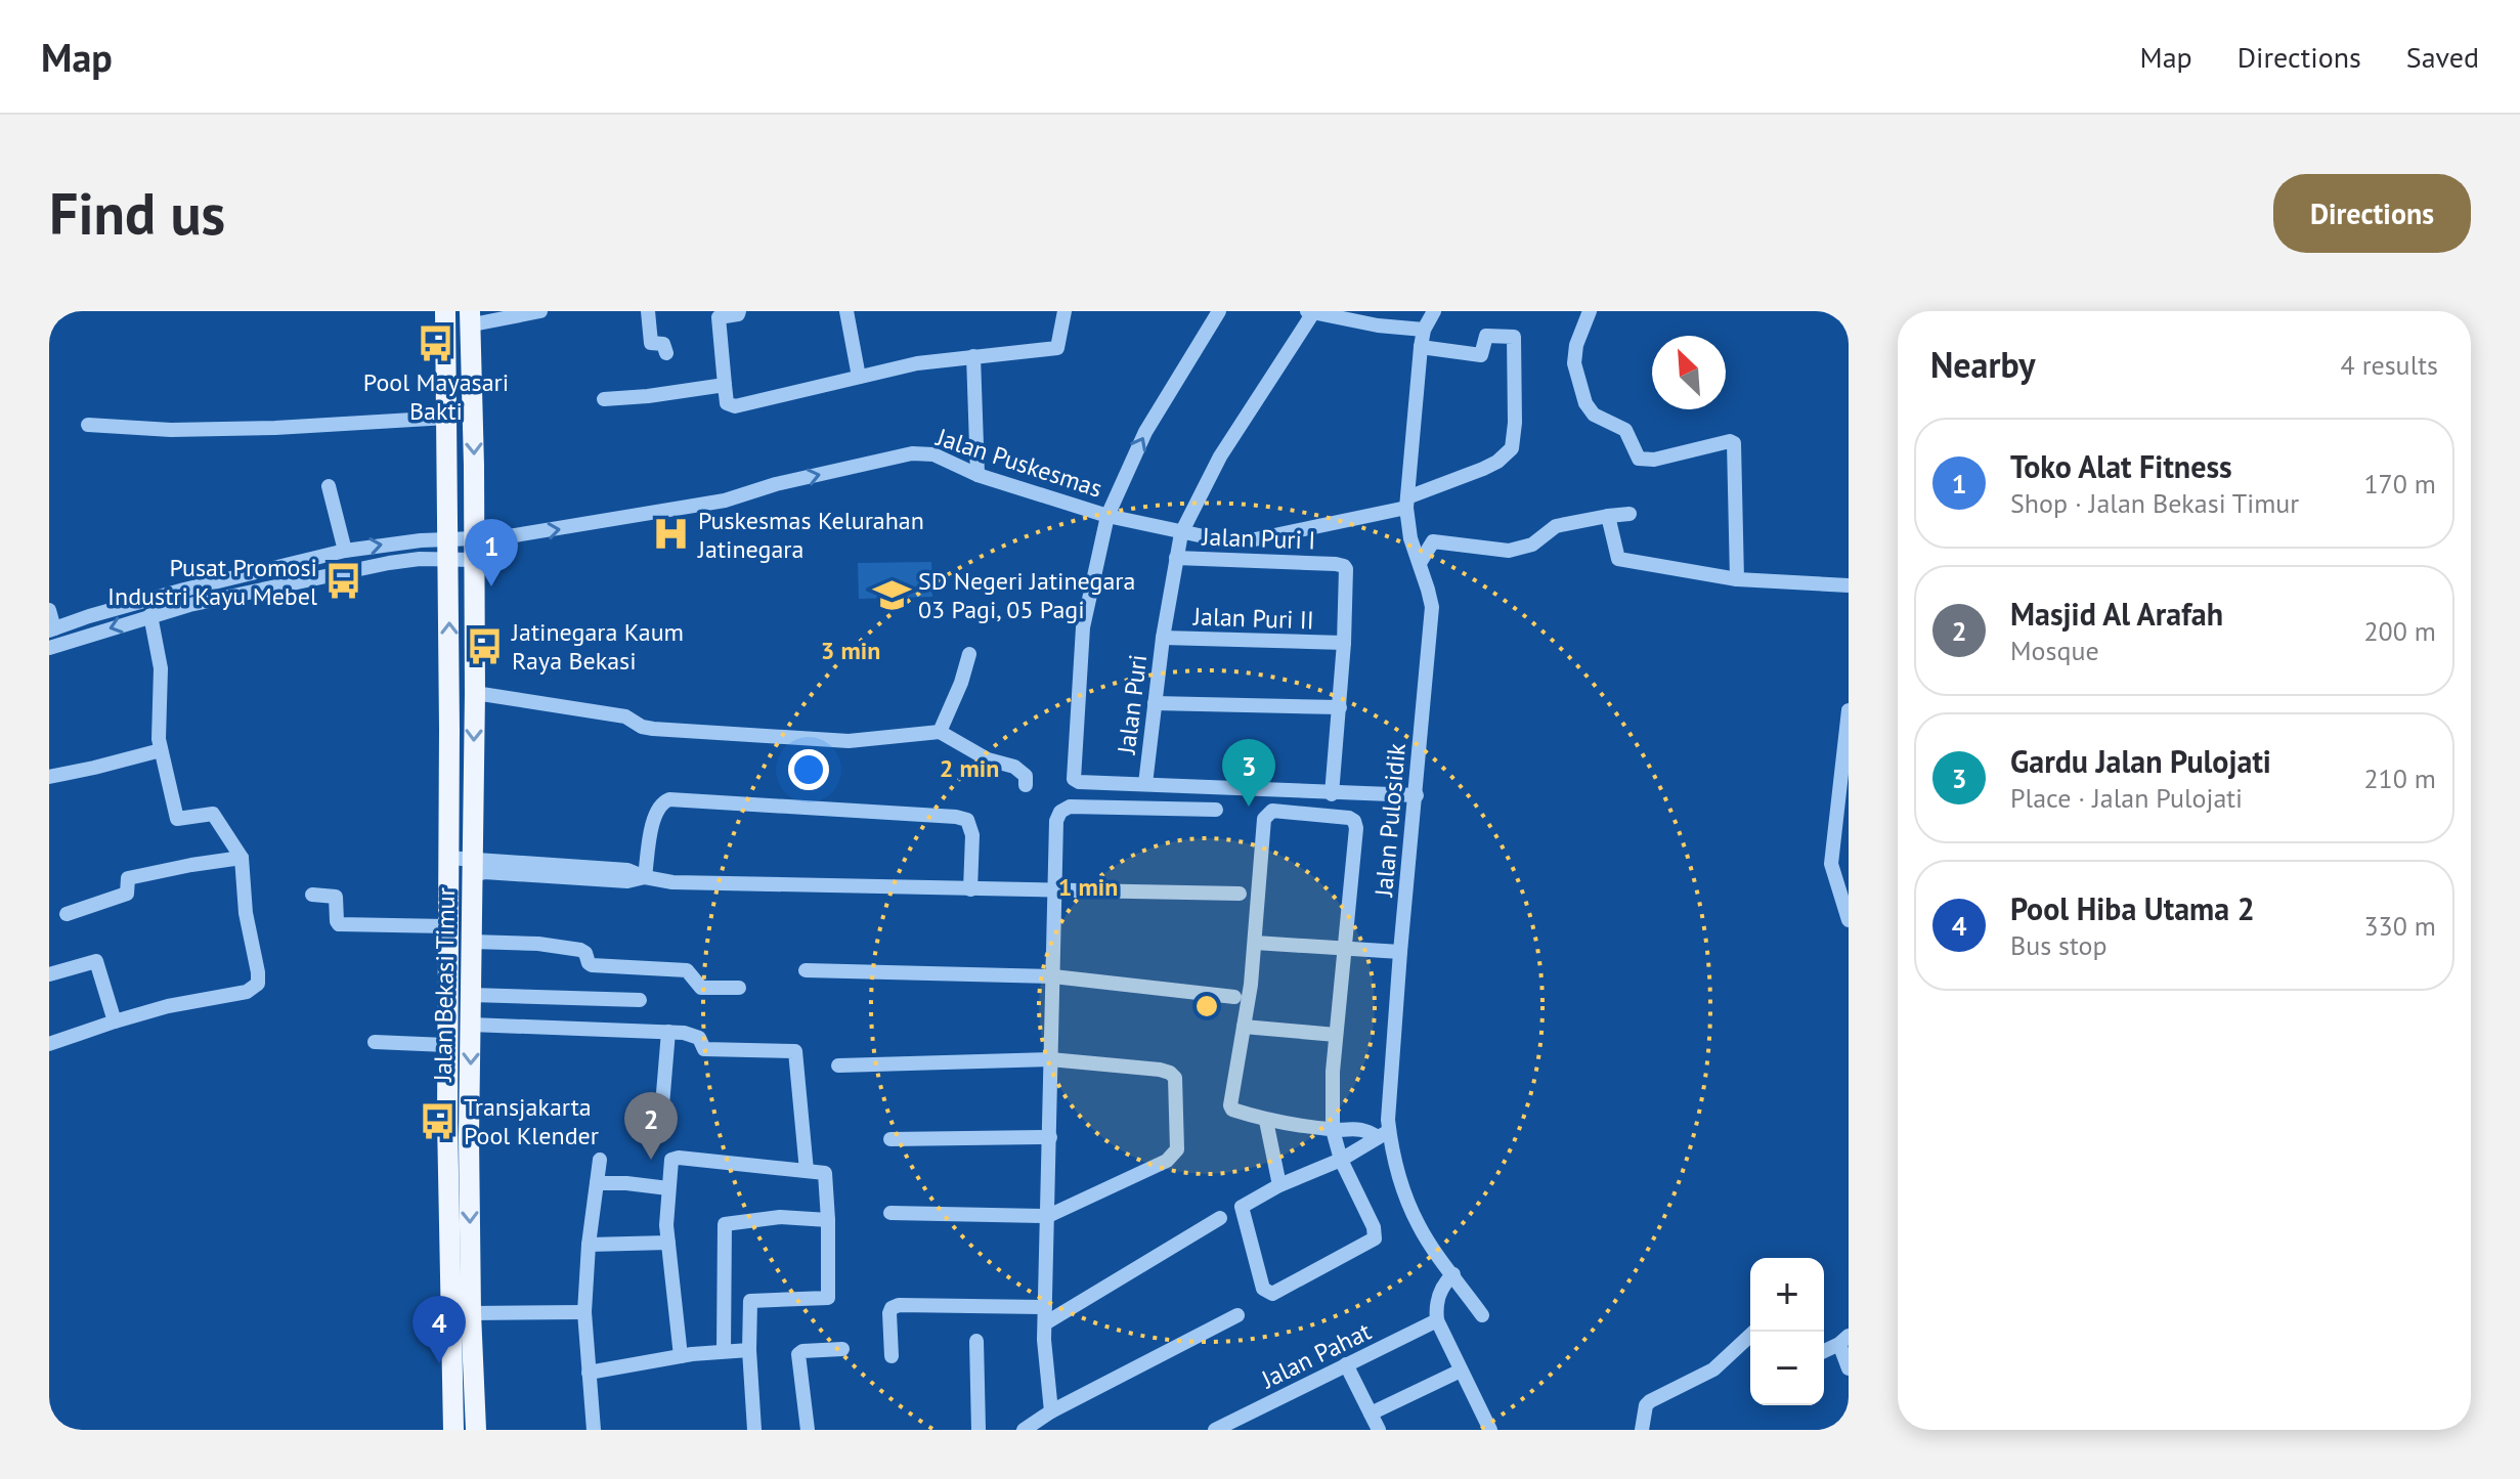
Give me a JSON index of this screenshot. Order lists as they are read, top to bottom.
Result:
{
  "streets": {
    "main road": ["Jalan Bekasi Timur"],
    "street": [
      "Jalan Puskesmas",
      "Jalan Puri I",
      "Jalan Puri II",
      "Jalan Puri",
      "Jalan Pulosidik",
      "Jalan Pahat"
    ]
  },
  "crossings": [
    ["Jalan Puskesmas", "Jalan Puri I"],
    ["Jalan Puskesmas", "Jalan Puri"],
    ["Jalan Puskesmas", "Jalan Pulosidik"],
    ["Jalan Puskesmas", "Jalan Bekasi Timur"],
    ["Jalan Puri I", "Jalan Puri II"],
    ["Jalan Puri I", "Jalan Puri"],
    ["Jalan Puri II", "Jalan Puri"]
  ],
  "places": {
    "bus stop": [
      "Pool Mayasari Bakti",
      "Pusat Promosi Industri Kayu Mebel",
      "Jatinegara Kaum Raya Bekasi",
      "Transjakarta Pool Klender"
    ],
    "hospital": ["Puskesmas Kelurahan Jatinegara"],
    "school or university": ["SD Negeri Jatinegara 03 Pagi, 05 Pagi"]
  },
  "north": "top left",
  "page": {
    "header": "Map",
    "nav": ["Map", "Directions", "Saved"],
    "buttons": "Directions",
    "title": "Find us",
    "heading": ["Nearby", "4 results"],
    "list": [
      {
        "mark": "1",
        "name": "Toko Alat Fitness",
        "note": "Shop · Jalan Bekasi Timur",
        "value": "170 m"
      },
      {
        "mark": "2",
        "name": "Masjid Al Arafah",
        "note": "Mosque",
        "value": "200 m"
      },
      {
        "mark": "3",
        "name": "Gardu Jalan Pulojati",
        "note": "Place · Jalan Pulojati",
        "value": "210 m"
      },
      {
        "mark": "4",
        "name": "Pool Hiba Utama 2",
        "note": "Bus stop",
        "value": "330 m"
      }
    ],
    "pins": [
      "1",
      "3",
      "2",
      "4"
    ],
    "map_buttons": ["+", "−"]
  },
  "rings": ["3 min", "2 min", "1 min"]
}
